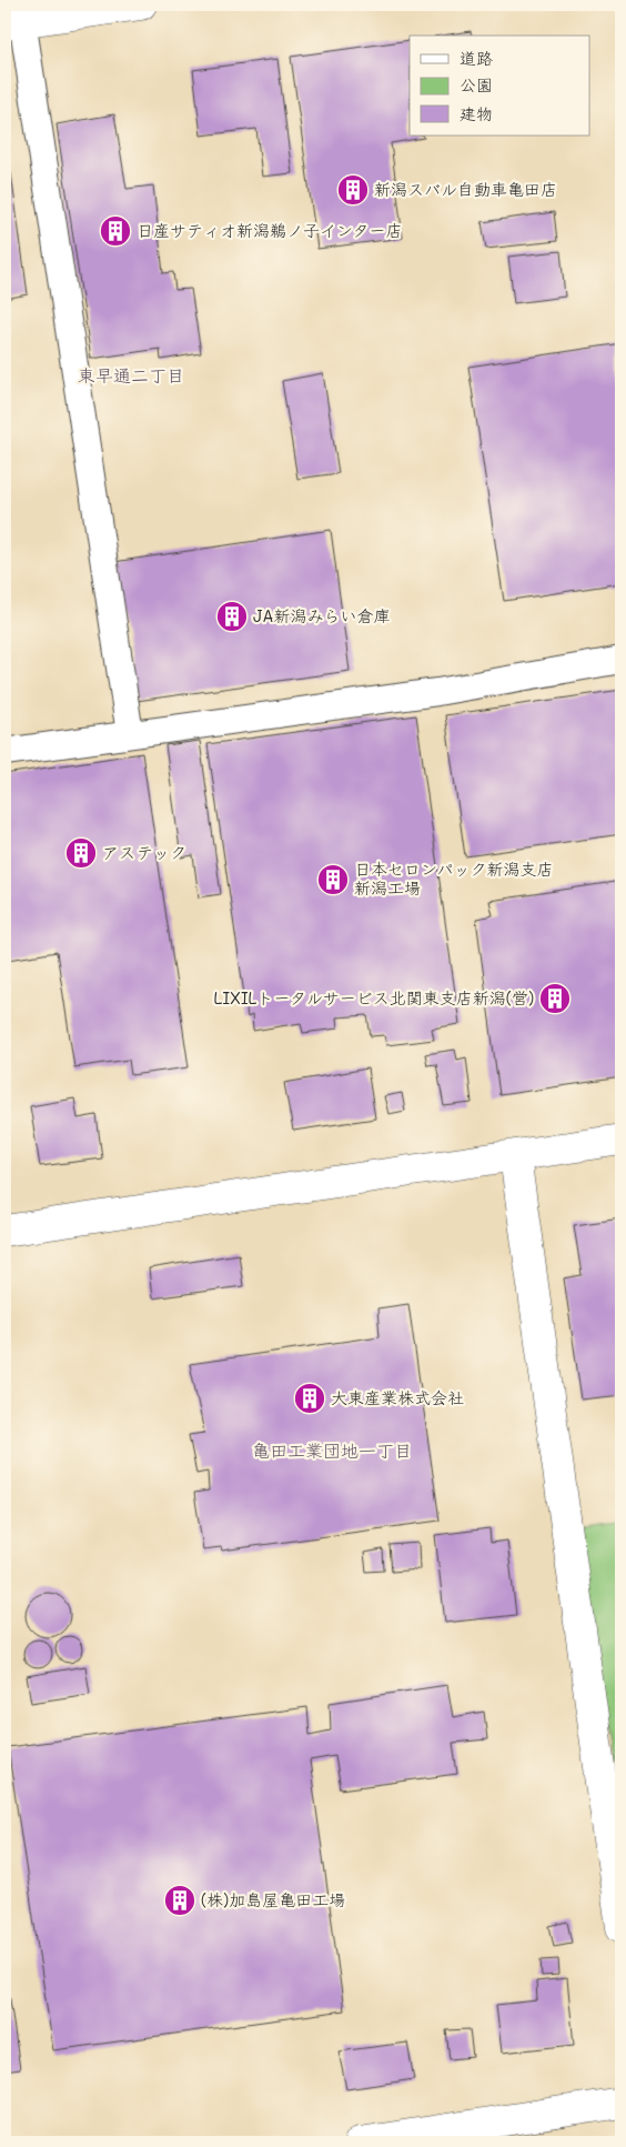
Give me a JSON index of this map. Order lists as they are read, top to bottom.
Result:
{
  "districts": ["東早通二丁目", "亀田工業団地一丁目"],
  "places": {
    "building": [
      "新潟スバル自動車亀田店",
      "日産サティオ新潟鵜ノ子インター店",
      "JA新潟みらい倉庫",
      "アステック",
      "日本セロンパック新潟支店 新潟工場",
      "LIXILトータルサービス北関東支店新潟(営)",
      "大東産業株式会社",
      "(株)加島屋亀田工場"
    ]
  },
  "legend": ["道路", "公園", "建物"]
}
